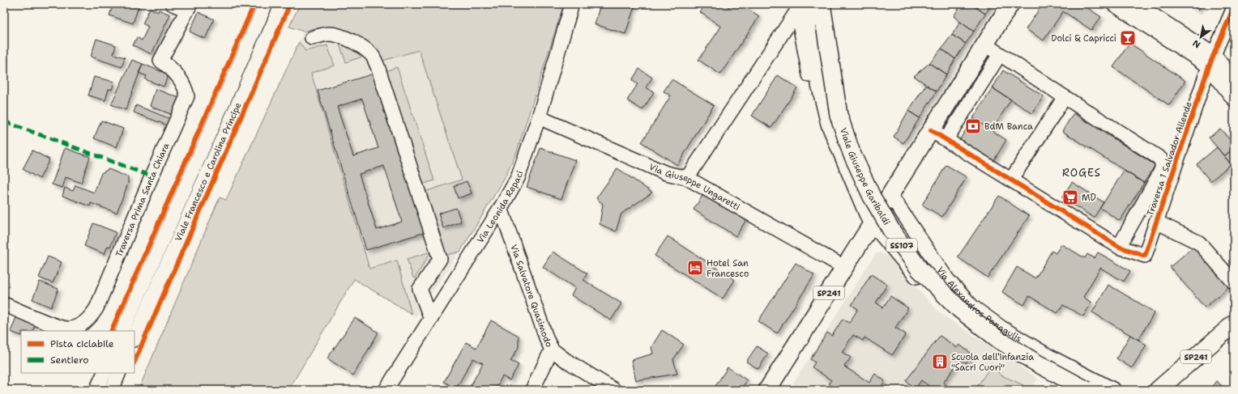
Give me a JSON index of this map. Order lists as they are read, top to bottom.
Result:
{
  "streets": {
    "main road": ["Viale Giuseppe Garibaldi", "SS107", "SP241"],
    "street": [
      "Traversa 1 Salvador Allende",
      "Viale Francesco e Carolina Principe",
      "Via Giuseppe Ungaretti",
      "Traversa Prima Santa Chiara",
      "Via Leonida Repaci",
      "Via Salvatore Quasimodo",
      "Via Alexandros Panagulis"
    ]
  },
  "crossings": [
    ["Via Giuseppe Ungaretti", "Via Leonida Repaci"],
    ["Via Giuseppe Ungaretti", "SP241"],
    ["Via Leonida Repaci", "Via Salvatore Quasimodo"],
    ["SP241", "Via Alexandros Panagulis"]
  ],
  "districts": ["ROGES"],
  "places": {
    "bar": ["Dolci & Capricci"],
    "bank": ["BdM Banca"],
    "supermarket": ["MD"],
    "hotel": ["Hotel San Francesco"],
    "building": ["Scuola dell'infanzia \"Sacri Cuori\""]
  },
  "legend": ["Pista ciclabile", "Sentiero"],
  "north": "bottom left"
}
